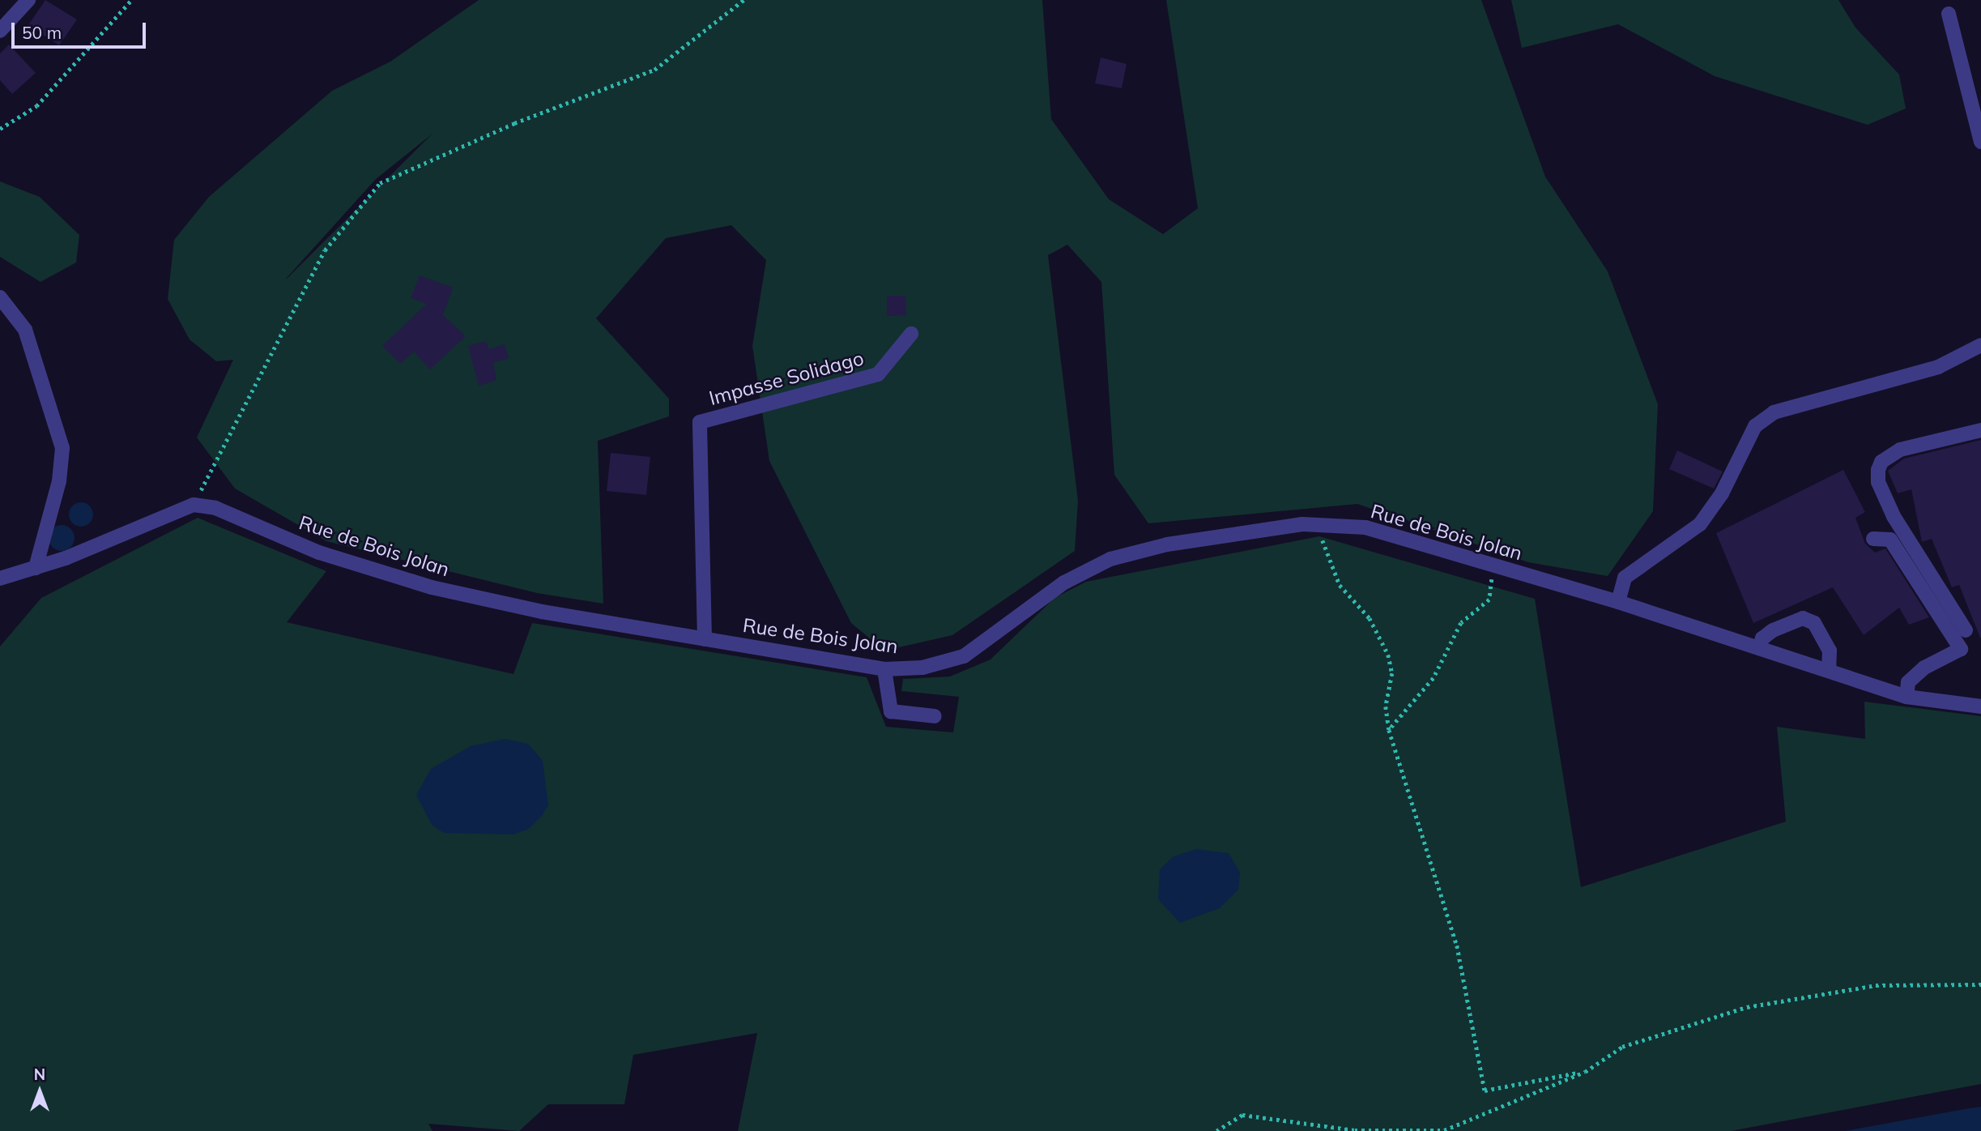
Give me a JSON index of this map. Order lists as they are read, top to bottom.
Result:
{
  "streets": {
    "street": ["Impasse Solidago", "Rue de Bois Jolan"]
  },
  "crossings": [
    ["Impasse Solidago", "Rue de Bois Jolan"]
  ],
  "scale_bar": "50 m",
  "north": "top"
}
